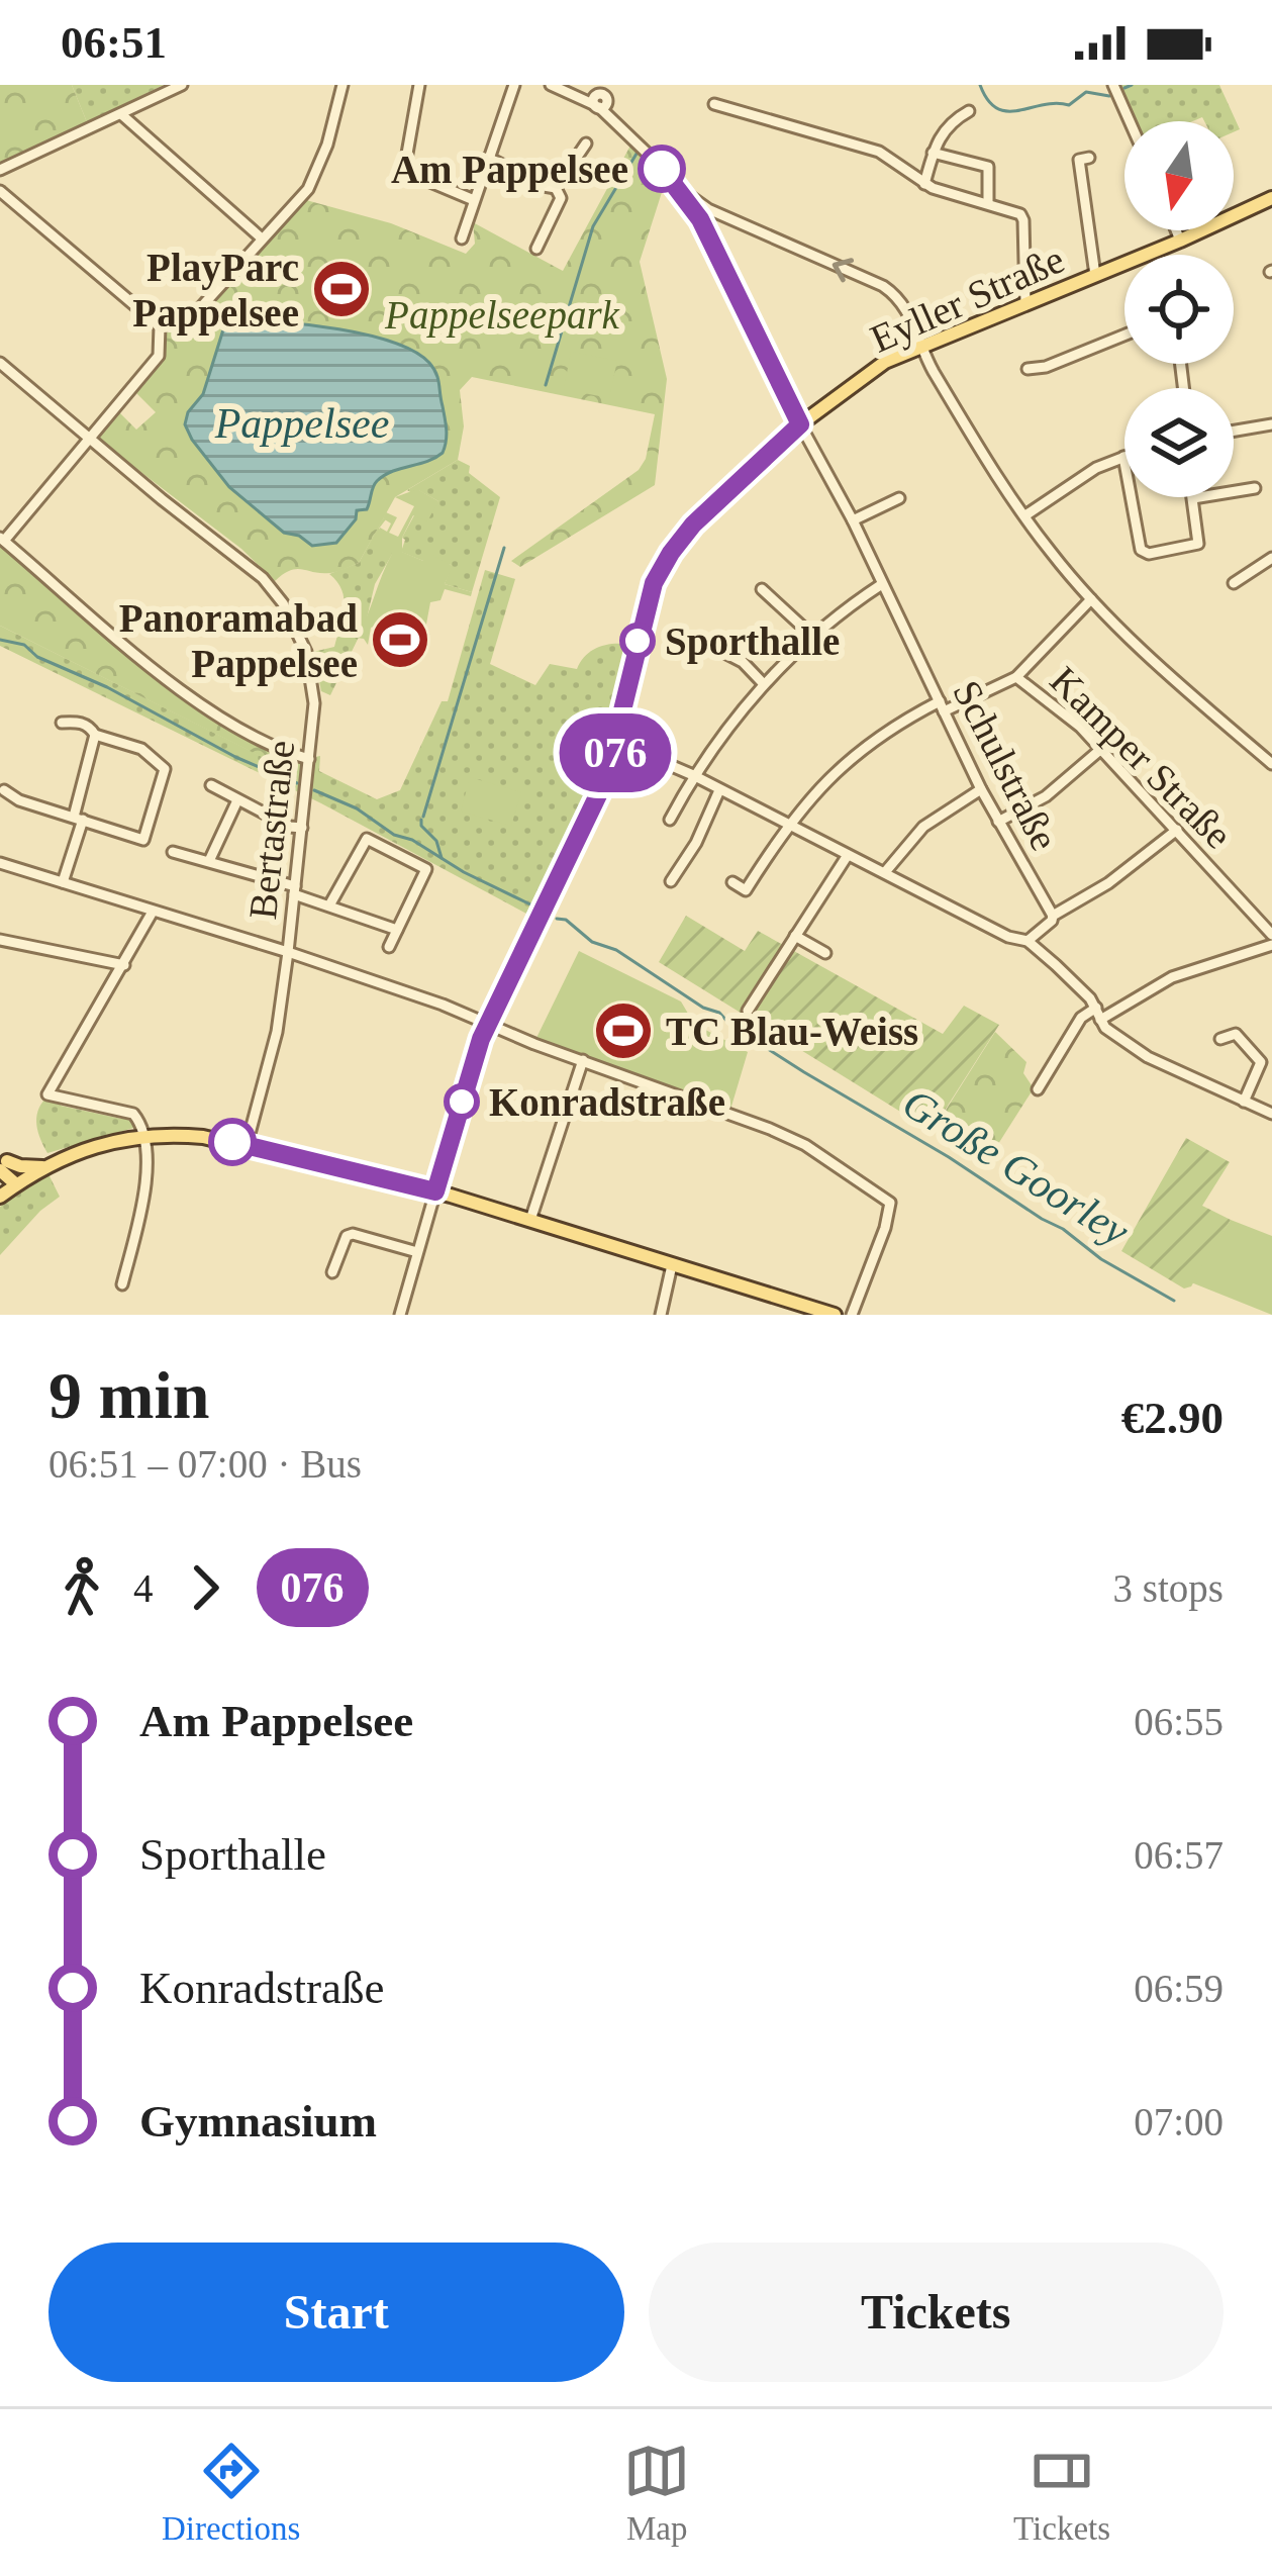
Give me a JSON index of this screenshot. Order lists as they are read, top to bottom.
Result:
{
  "streets": {
    "main road": ["Eyller Straße"],
    "street": ["Kamper Straße", "Schulstraße", "Bertastraße"]
  },
  "crossings": [
    ["Eyller Straße", "Schulstraße"]
  ],
  "water": ["Pappelsee", "Große Goorley"],
  "parks": ["Pappelseepark"],
  "places": {
    "other": ["Am Pappelsee", "Sporthalle", "Konradstraße"],
    "sports": ["PlayParc Pappelsee", "Panoramabad Pappelsee", "TC Blau-Weiss"]
  },
  "lines": ["bus line 076"],
  "north": "bottom",
  "page": {
    "status": "06:51",
    "on_map": "076",
    "heading": ["9 min", "06:51 – 07:00 · Bus", "€2.90"],
    "legs": ["4", "076", "3 stops"],
    "list": [
      {
        "name": "Am Pappelsee",
        "value": "06:55"
      },
      {
        "name": "Sporthalle",
        "value": "06:57"
      },
      {
        "name": "Konradstraße",
        "value": "06:59"
      },
      {
        "name": "Gymnasium",
        "value": "07:00"
      }
    ],
    "buttons": ["Start", "Tickets"],
    "tabs": ["Directions", "Map", "Tickets"]
  }
}
